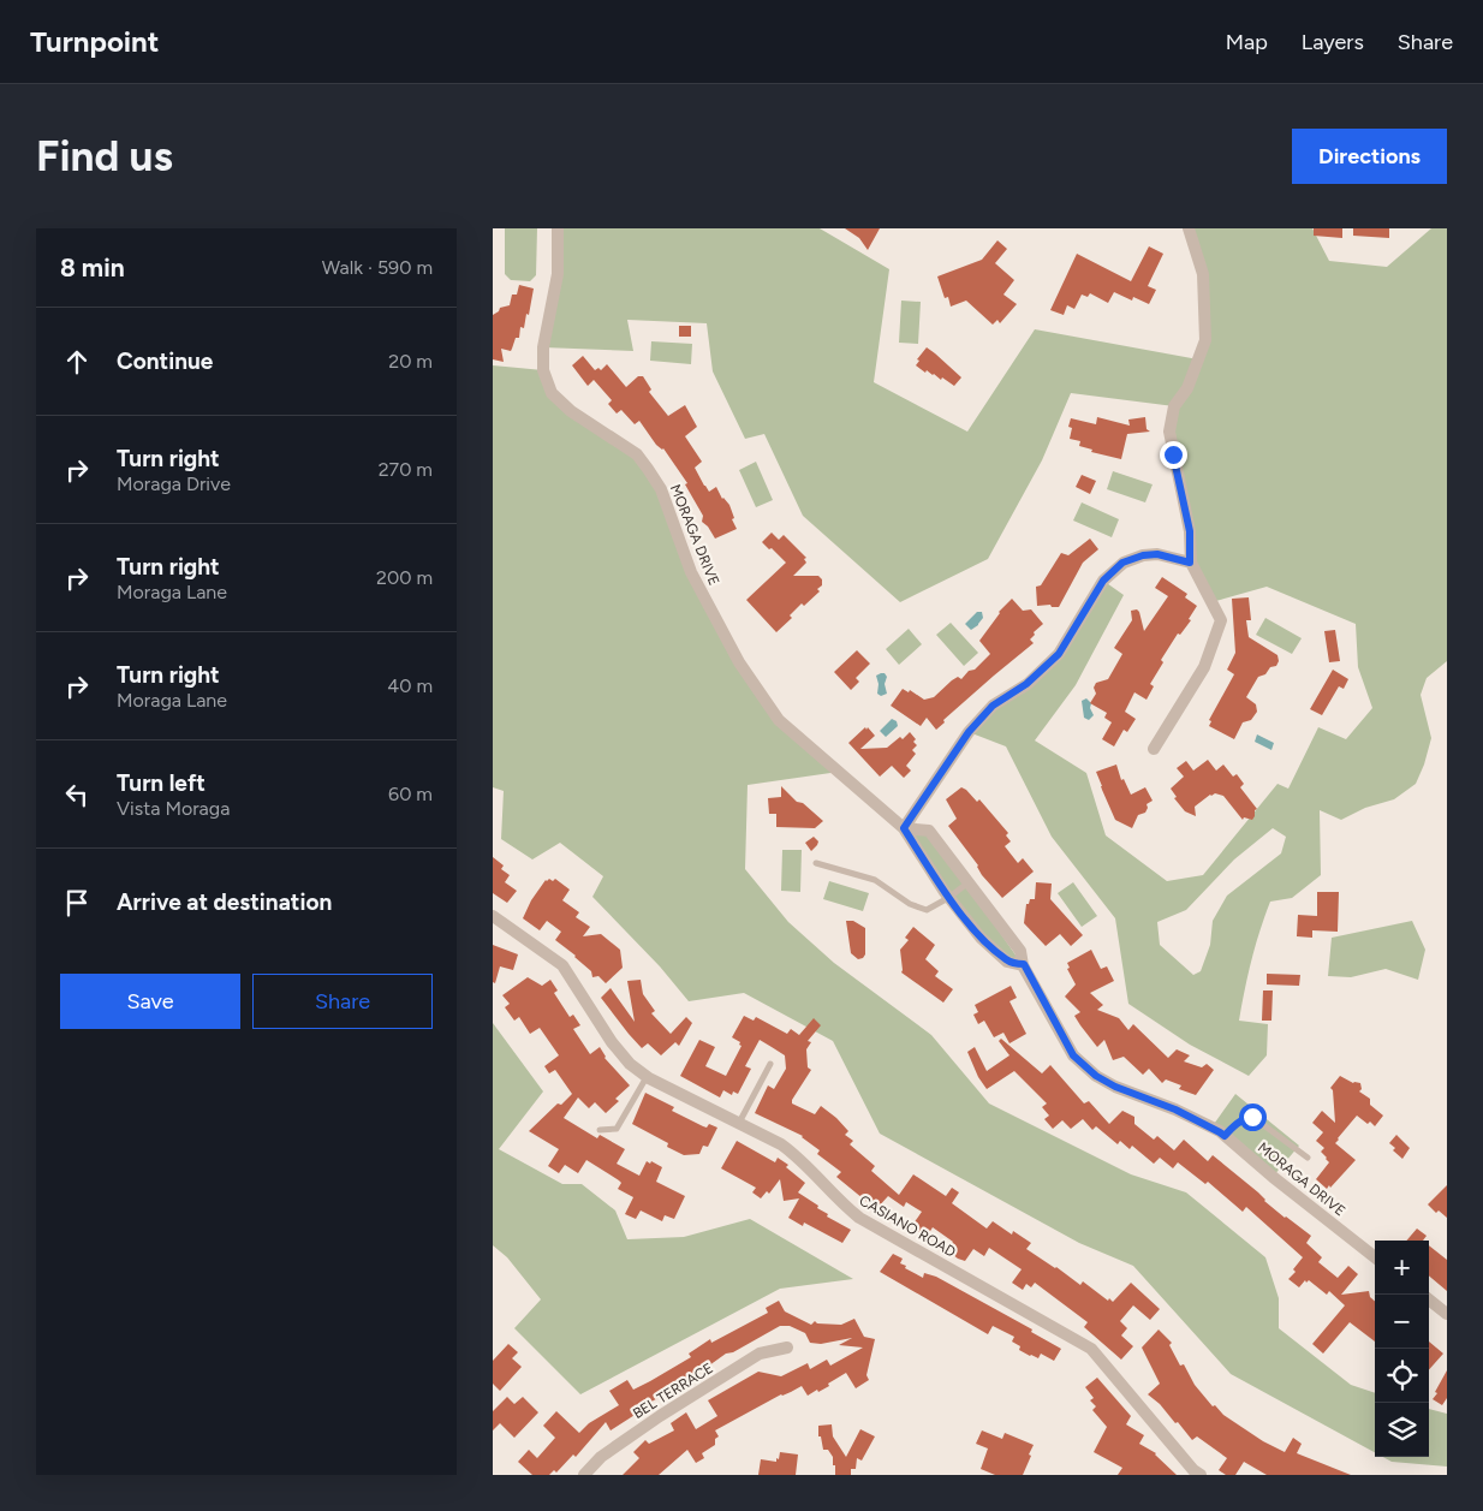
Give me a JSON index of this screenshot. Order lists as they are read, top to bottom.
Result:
{
  "streets": {
    "street": ["MORAGA DRIVE", "CASIANO ROAD", "BEL TERRACE"]
  },
  "page": {
    "header": "Turnpoint",
    "nav": ["Map", "Layers", "Share"],
    "buttons": [
      "Directions",
      ["Save", "Share"]
    ],
    "title": "Find us",
    "heading": ["8 min", "Walk · 590 m"],
    "list": [
      ["Continue", "20 m"],
      ["Turn right", "Moraga Drive", "270 m"],
      ["Turn right", "Moraga Lane", "200 m"],
      ["Turn right", "Moraga Lane", "40 m"],
      ["Turn left", "Vista Moraga", "60 m"],
      "Arrive at destination"
    ],
    "map_buttons": ["+", "−"]
  }
}
